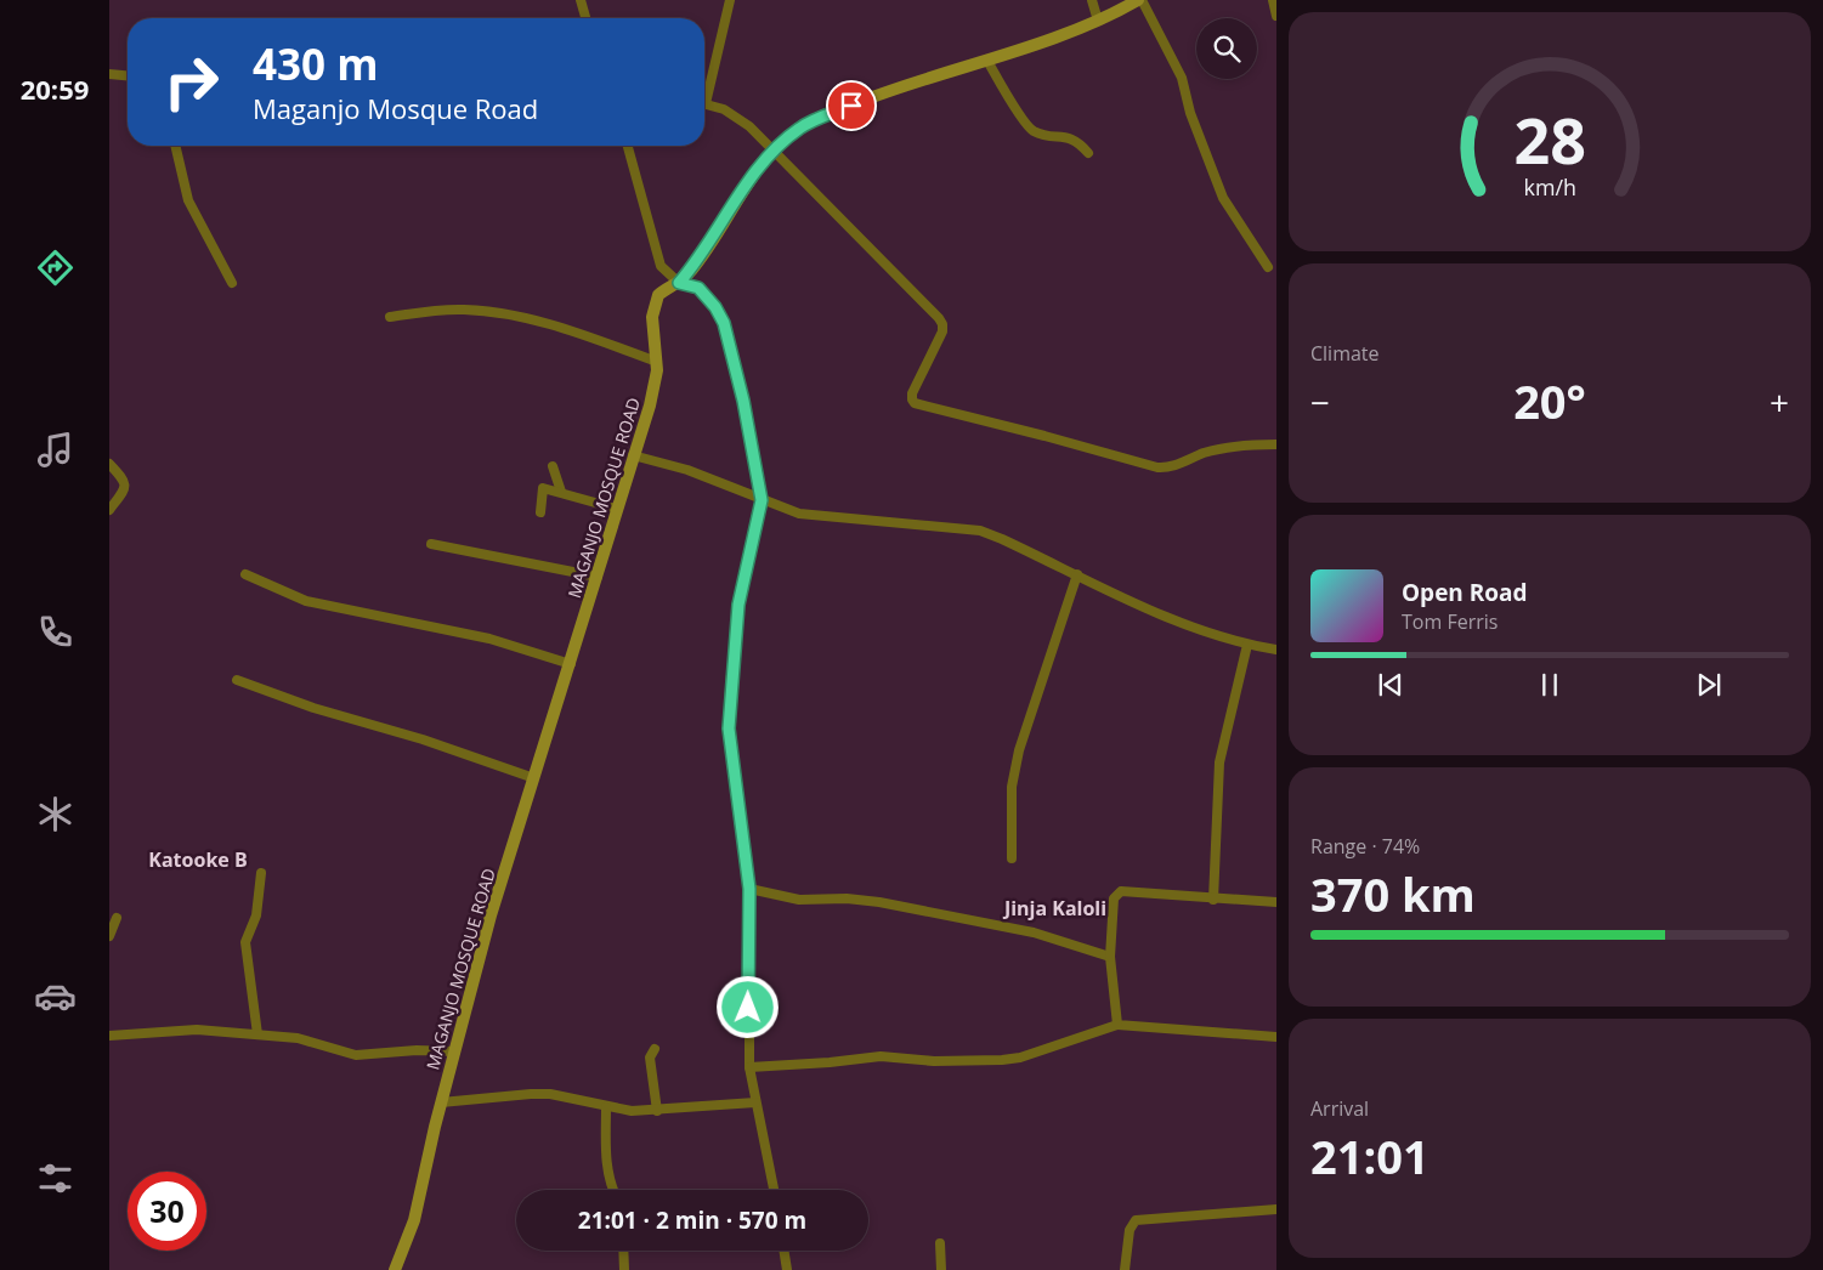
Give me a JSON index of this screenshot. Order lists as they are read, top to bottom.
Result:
{
  "streets": {
    "street": ["MAGANJO MOSQUE ROAD"]
  },
  "districts": ["Katooke B", "Jinja Kaloli"],
  "page": {
    "tabs": "20:59",
    "turn": ["430 m", "Maganjo Mosque Road"],
    "tile": [
      "Climate",
      ["Range · 74%", "370 km"],
      ["Arrival", "21:01"]
    ],
    "heat": ["−", "20°", "+"],
    "song": ["Open Road", "Tom Ferris"],
    "limit": "30",
    "trip": "21:01 · 2 min · 570 m",
    "gauge": ["28", "km/h"]
  }
}
